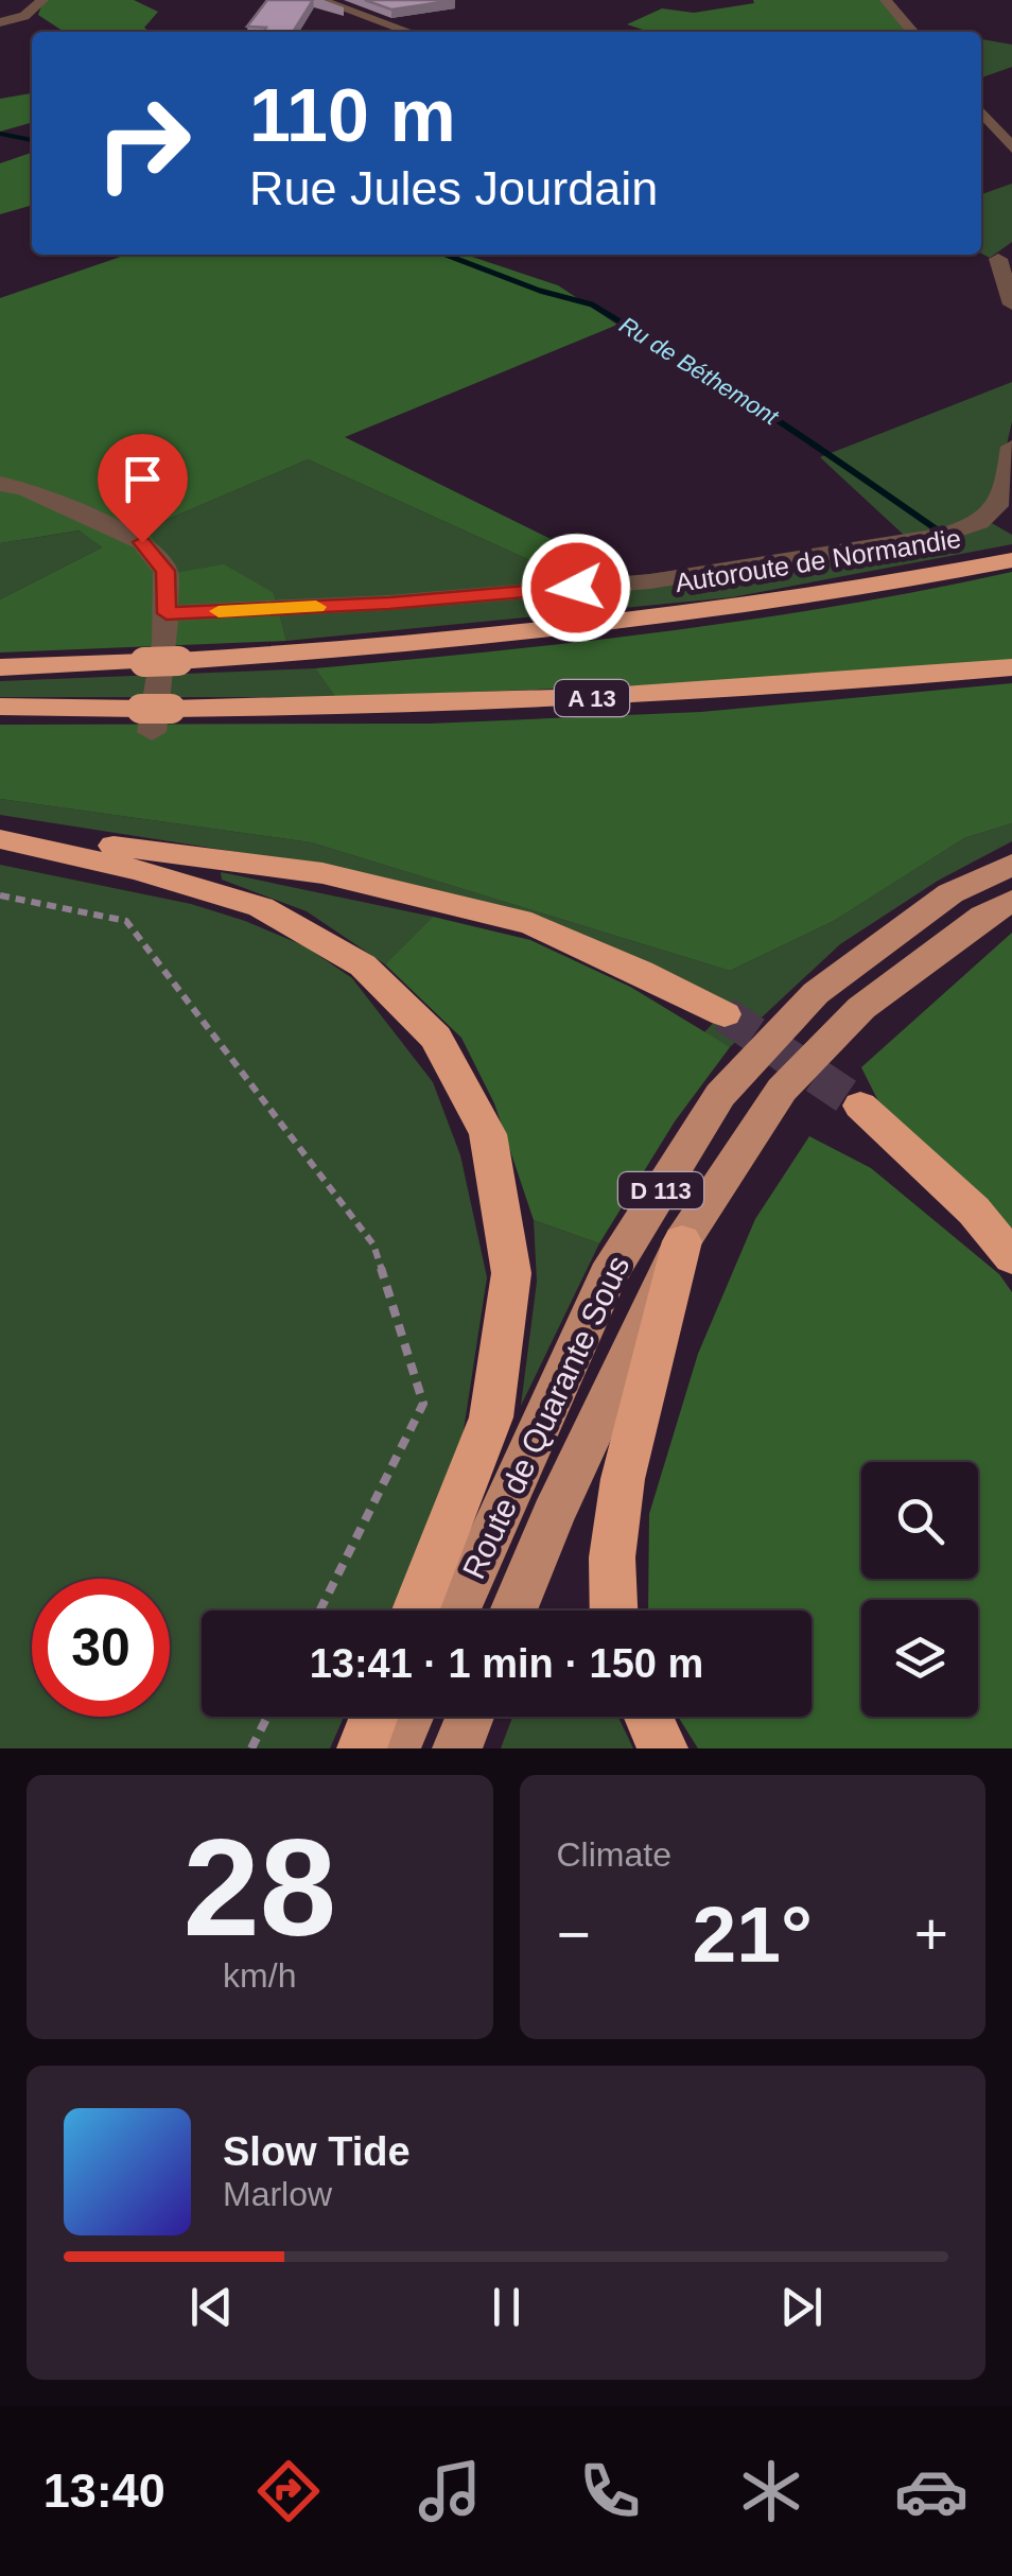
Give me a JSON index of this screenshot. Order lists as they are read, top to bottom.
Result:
{
  "streets": {
    "highway": ["Autoroute de Normandie", "A 13"],
    "main road": ["D 113", "Route de Quarante Sous"]
  },
  "water": ["Ru de Béthemont"],
  "page": {
    "turn": ["110 m", "Rue Jules Jourdain"],
    "limit": "30",
    "trip": "13:41 · 1 min · 150 m",
    "tile": [
      ["28", "km/h"],
      "Climate"
    ],
    "heat": ["−", "21°", "+"],
    "song": ["Slow Tide", "Marlow"],
    "tabs": "13:40"
  }
}
